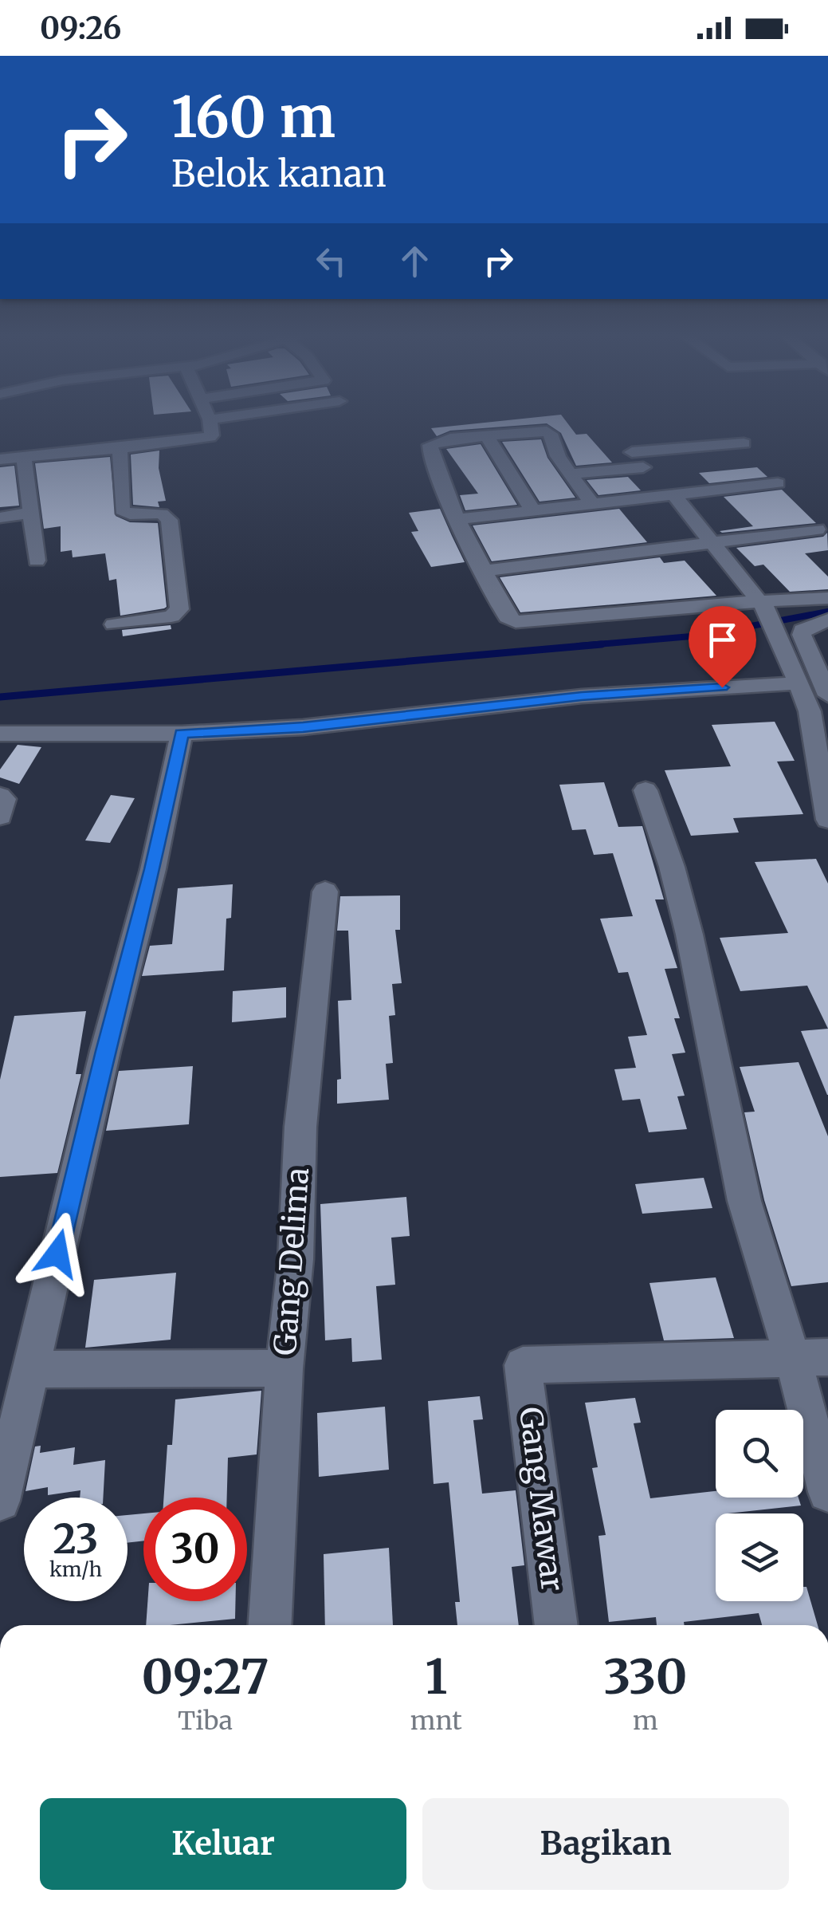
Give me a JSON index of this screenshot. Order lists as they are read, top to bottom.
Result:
{
  "streets": {
    "street": ["Gang Delima", "Gang Mawar"]
  },
  "page": {
    "status": "09:26",
    "turn": ["160 m", "Belok kanan"],
    "speed": "23 km/h",
    "limit": "30",
    "eta": [
      "09:27",
      "Tiba",
      "1",
      "mnt",
      "330",
      "m"
    ],
    "buttons": ["Keluar", "Bagikan"]
  }
}
